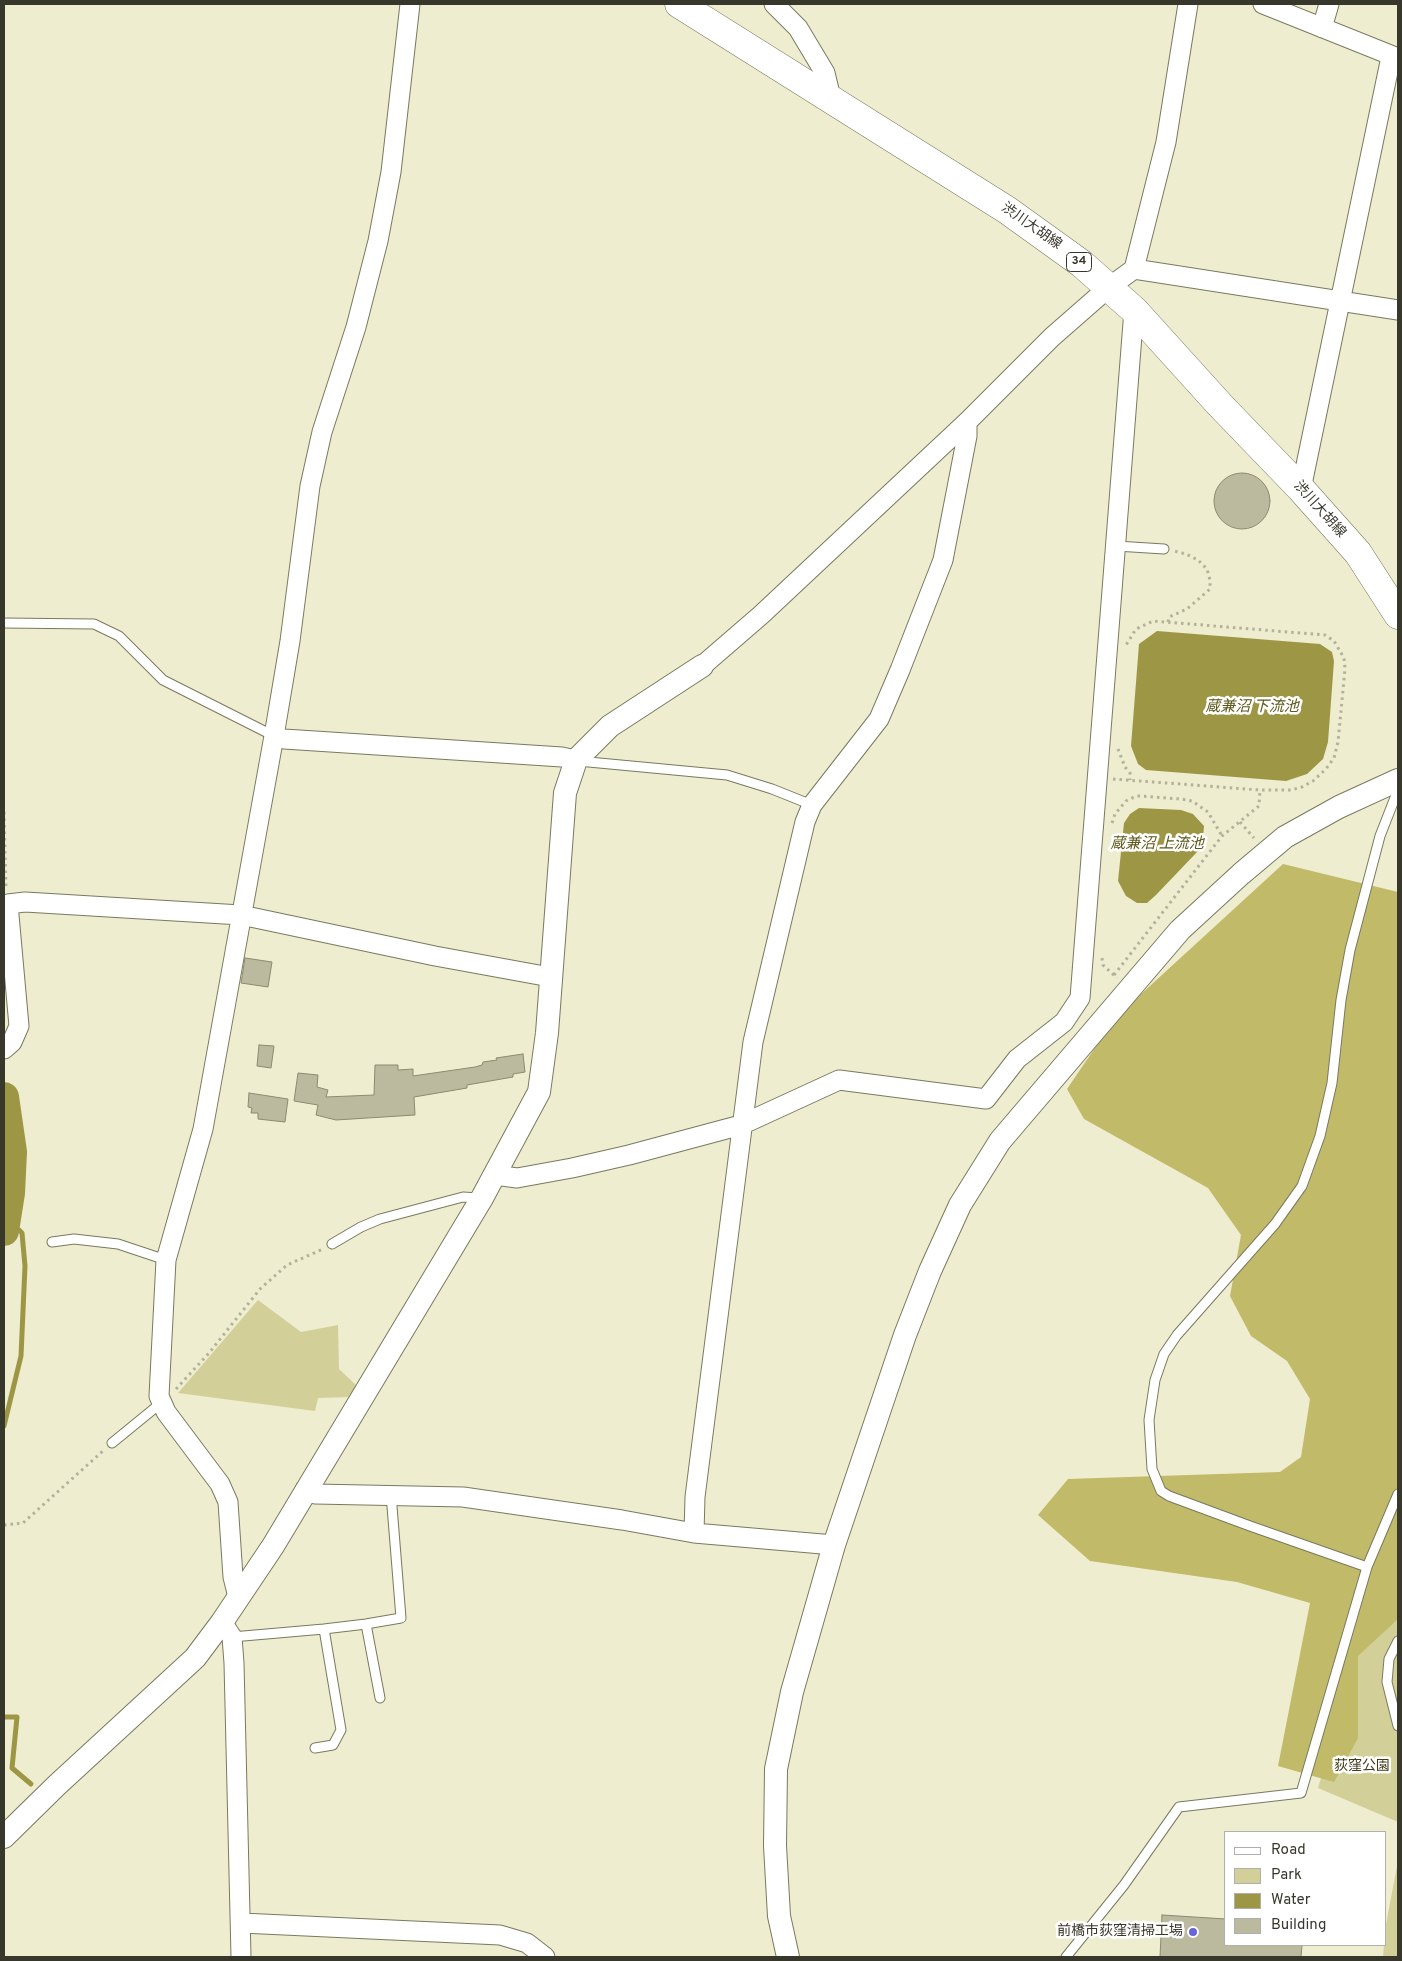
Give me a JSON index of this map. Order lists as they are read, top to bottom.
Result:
{
  "streets": {
    "main road": ["渋川大胡線", "34"]
  },
  "water": ["蔵兼沼 下流池", "蔵兼沼 上流池"],
  "parks": ["荻窪公園"],
  "places": ["前橋市荻窪清掃工場"],
  "legend": [
    "Road",
    "Park",
    "Water",
    "Building"
  ]
}
